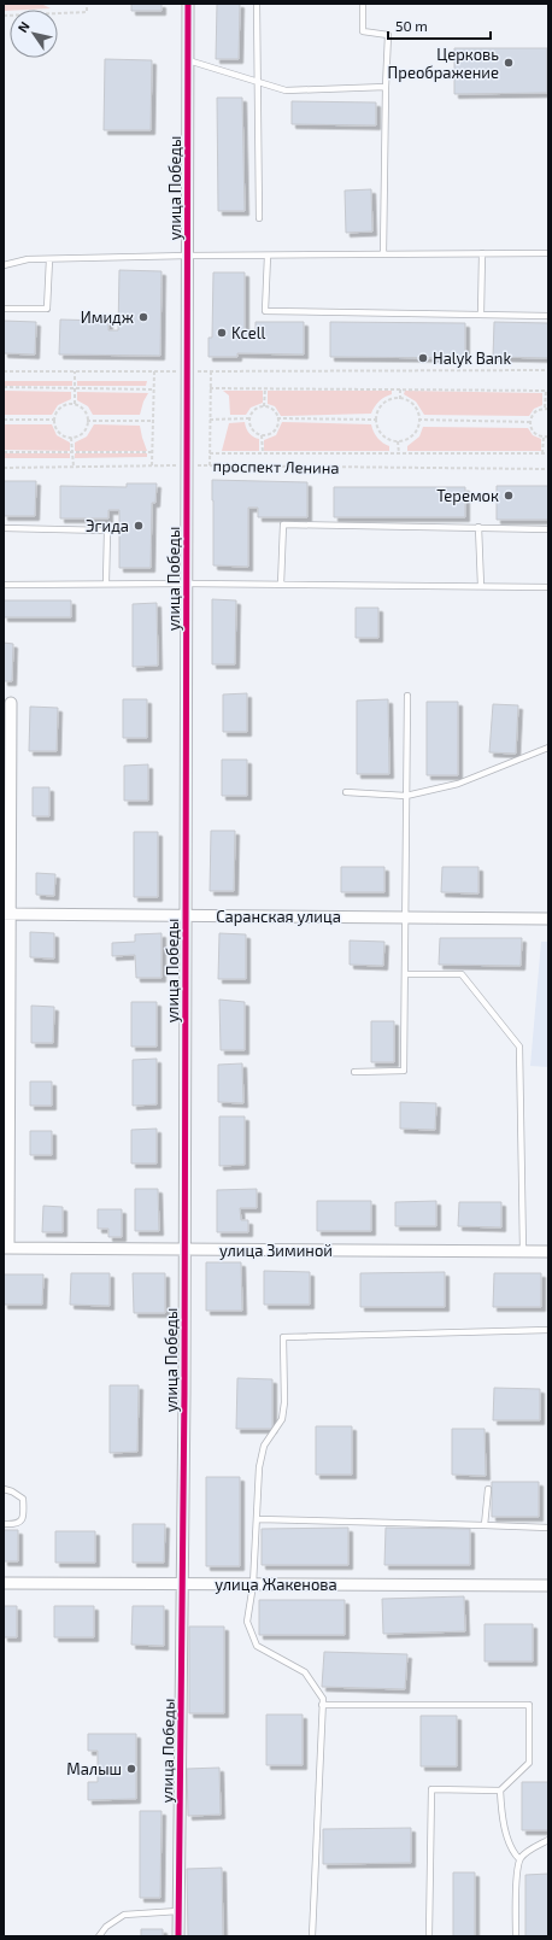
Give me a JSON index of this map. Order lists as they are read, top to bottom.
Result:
{
  "streets": {
    "street": [
      "улица Победы",
      "Саранская улица",
      "улица Зиминой",
      "улица Жакенова"
    ],
    "path": ["проспект Ленина"]
  },
  "crossings": [
    ["улица Победы", "проспект Ленина"],
    ["улица Победы", "Саранская улица"],
    ["улица Победы", "улица Зиминой"],
    ["улица Победы", "улица Жакенова"]
  ],
  "places": [
    "Церковь Преображение",
    "Имидж",
    "Kcell",
    "Halyk Bank",
    "Теремок",
    "Эгида",
    "Малыш"
  ],
  "scale_bar": "50 m",
  "north": "top left"
}
